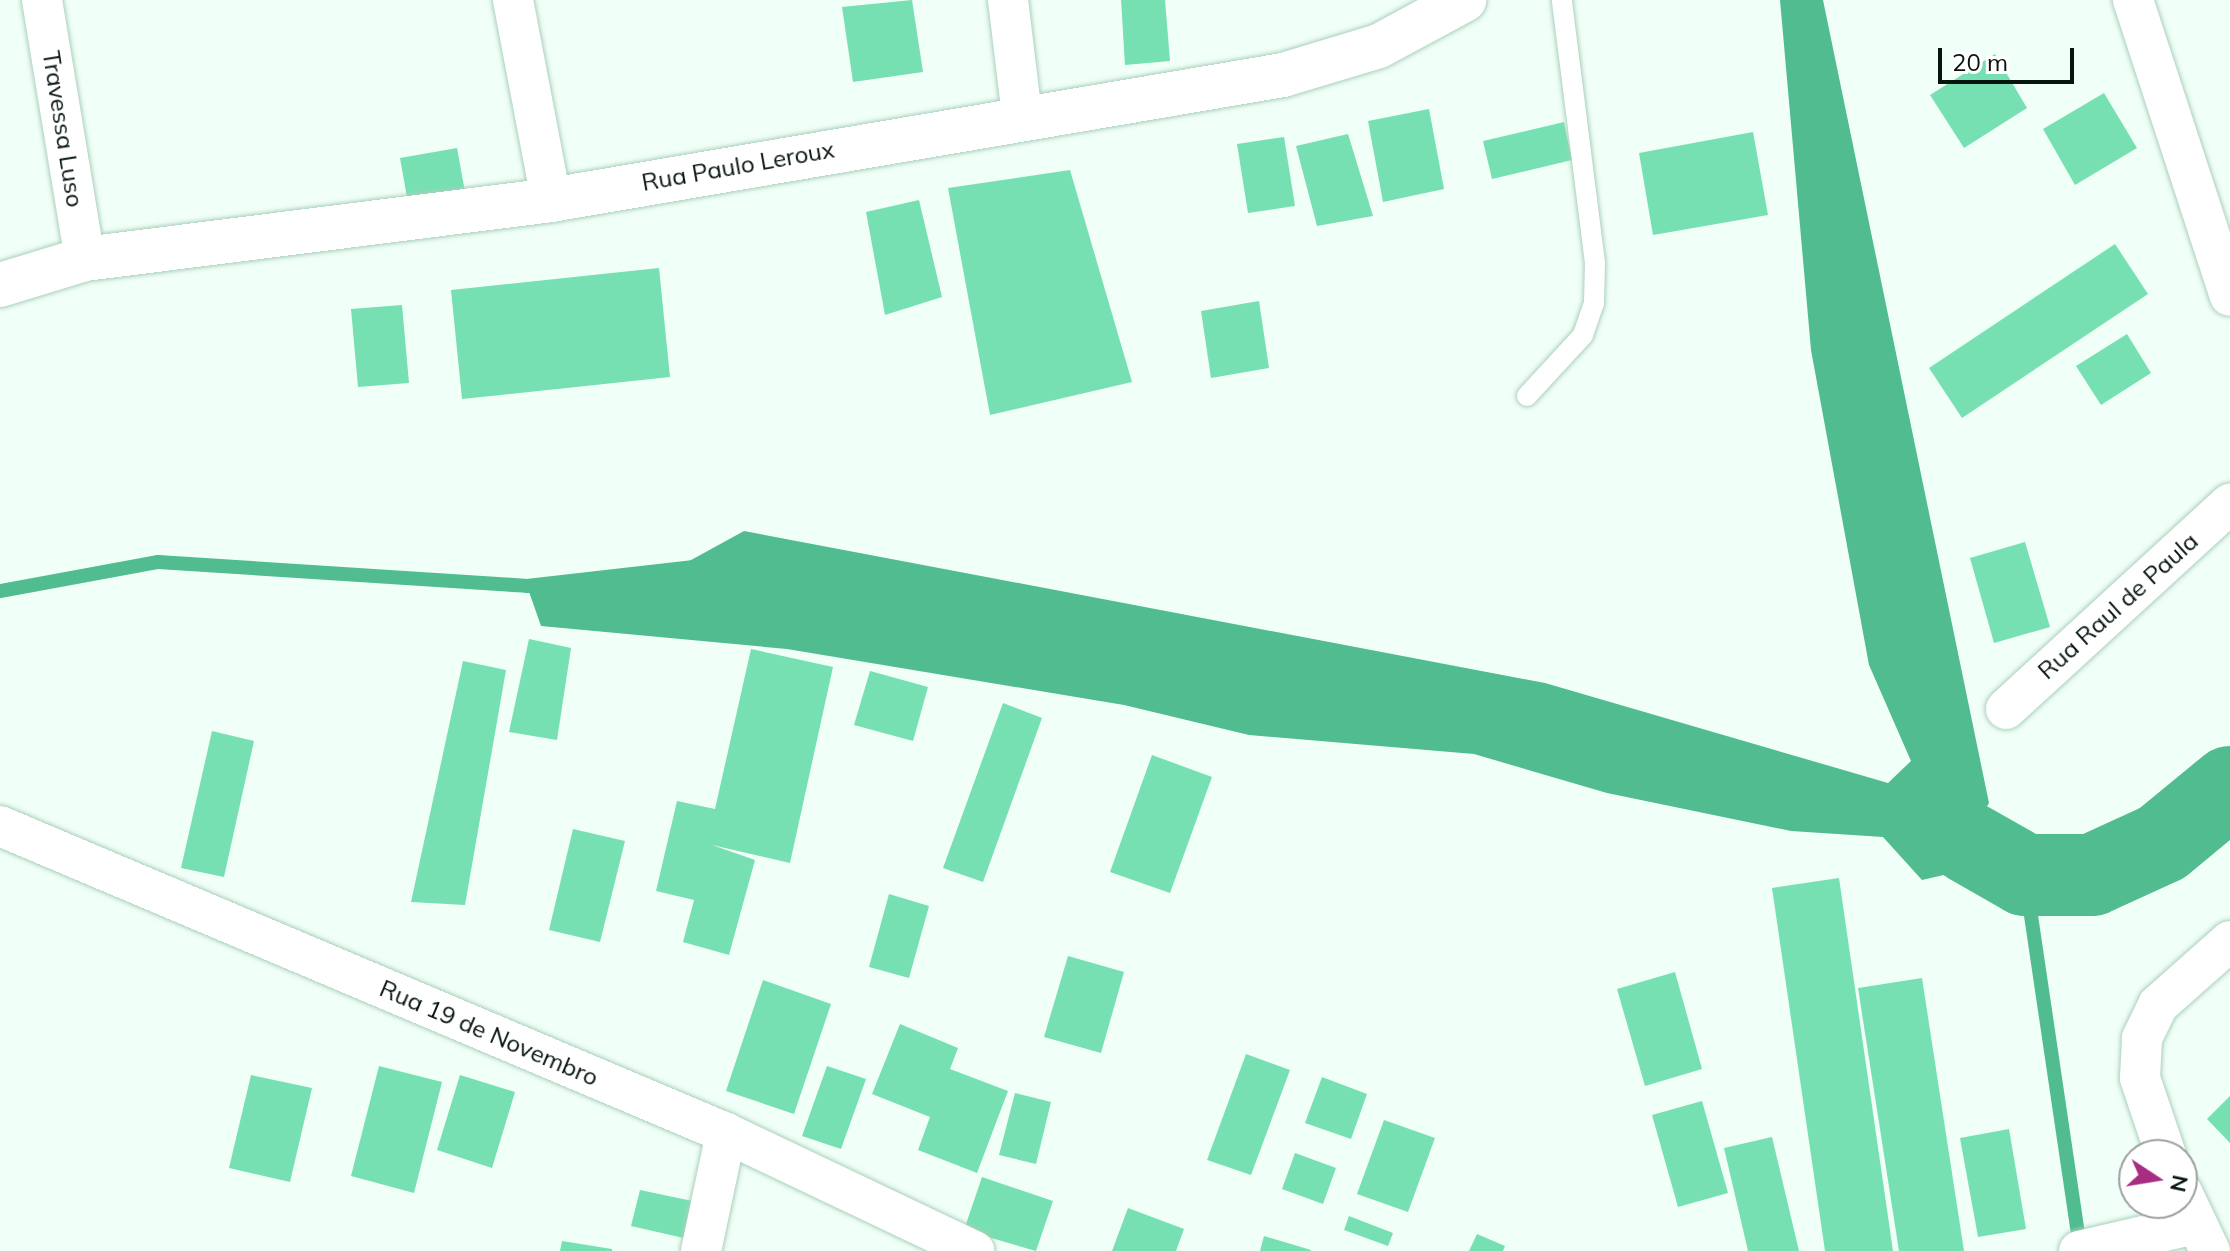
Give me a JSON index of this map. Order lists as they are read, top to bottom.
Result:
{
  "streets": {
    "street": [
      "Travessa Luso",
      "Rua Paulo Leroux",
      "Rua Raul de Paula",
      "Rua 19 de Novembro"
    ]
  },
  "crossings": [
    ["Travessa Luso", "Rua Paulo Leroux"]
  ],
  "scale_bar": "20 m",
  "north": "right"
}
